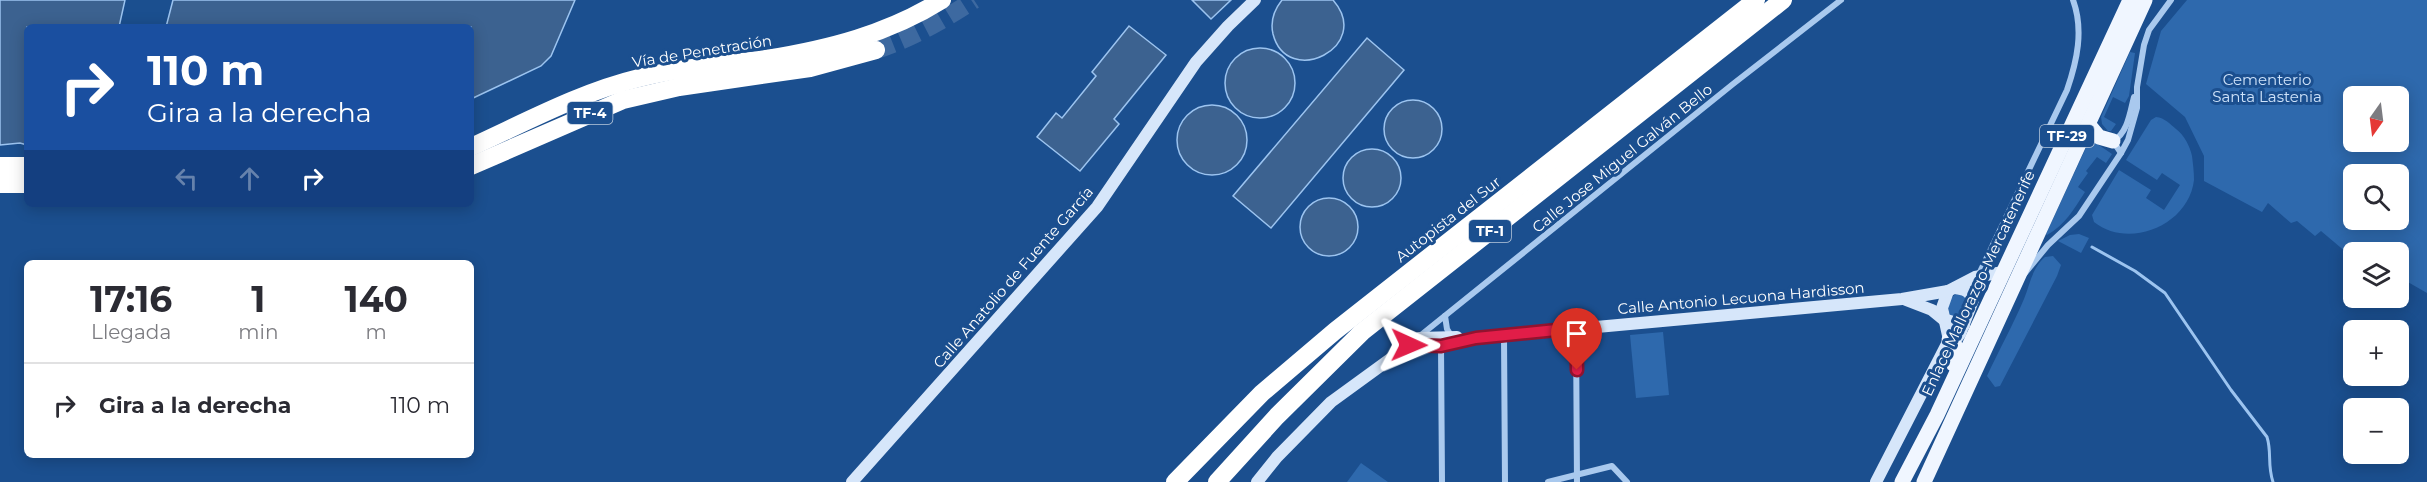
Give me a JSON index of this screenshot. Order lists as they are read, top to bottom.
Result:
{
  "streets": {
    "highway": [
      "Vía de Penetración",
      "TF-4",
      "Autopista del Sur",
      "TF-1"
    ],
    "main road": ["TF-29", "Enlace Mallorazgo-Mercatenerife"],
    "street": ["Calle Jose Miguel Galván Bello", "Calle Anatolio de Fuente García", "Calle Antonio Lecuona Hardisson"]
  },
  "crossings": [
    ["Calle Jose Miguel Galván Bello", "Calle Antonio Lecuona Hardisson"],
    ["Enlace Mallorazgo-Mercatenerife", "Calle Antonio Lecuona Hardisson"]
  ],
  "parks": ["Cementerio Santa Lastenia"],
  "north": "bottom",
  "page": {
    "turn": ["110 m", "Gira a la derecha"],
    "map_buttons": ["+", "−"],
    "eta": [
      "17:16",
      "Llegada",
      "1",
      "min",
      "140",
      "m"
    ],
    "list": [
      {
        "name": "Gira a la derecha",
        "value": "110 m"
      }
    ]
  }
}
